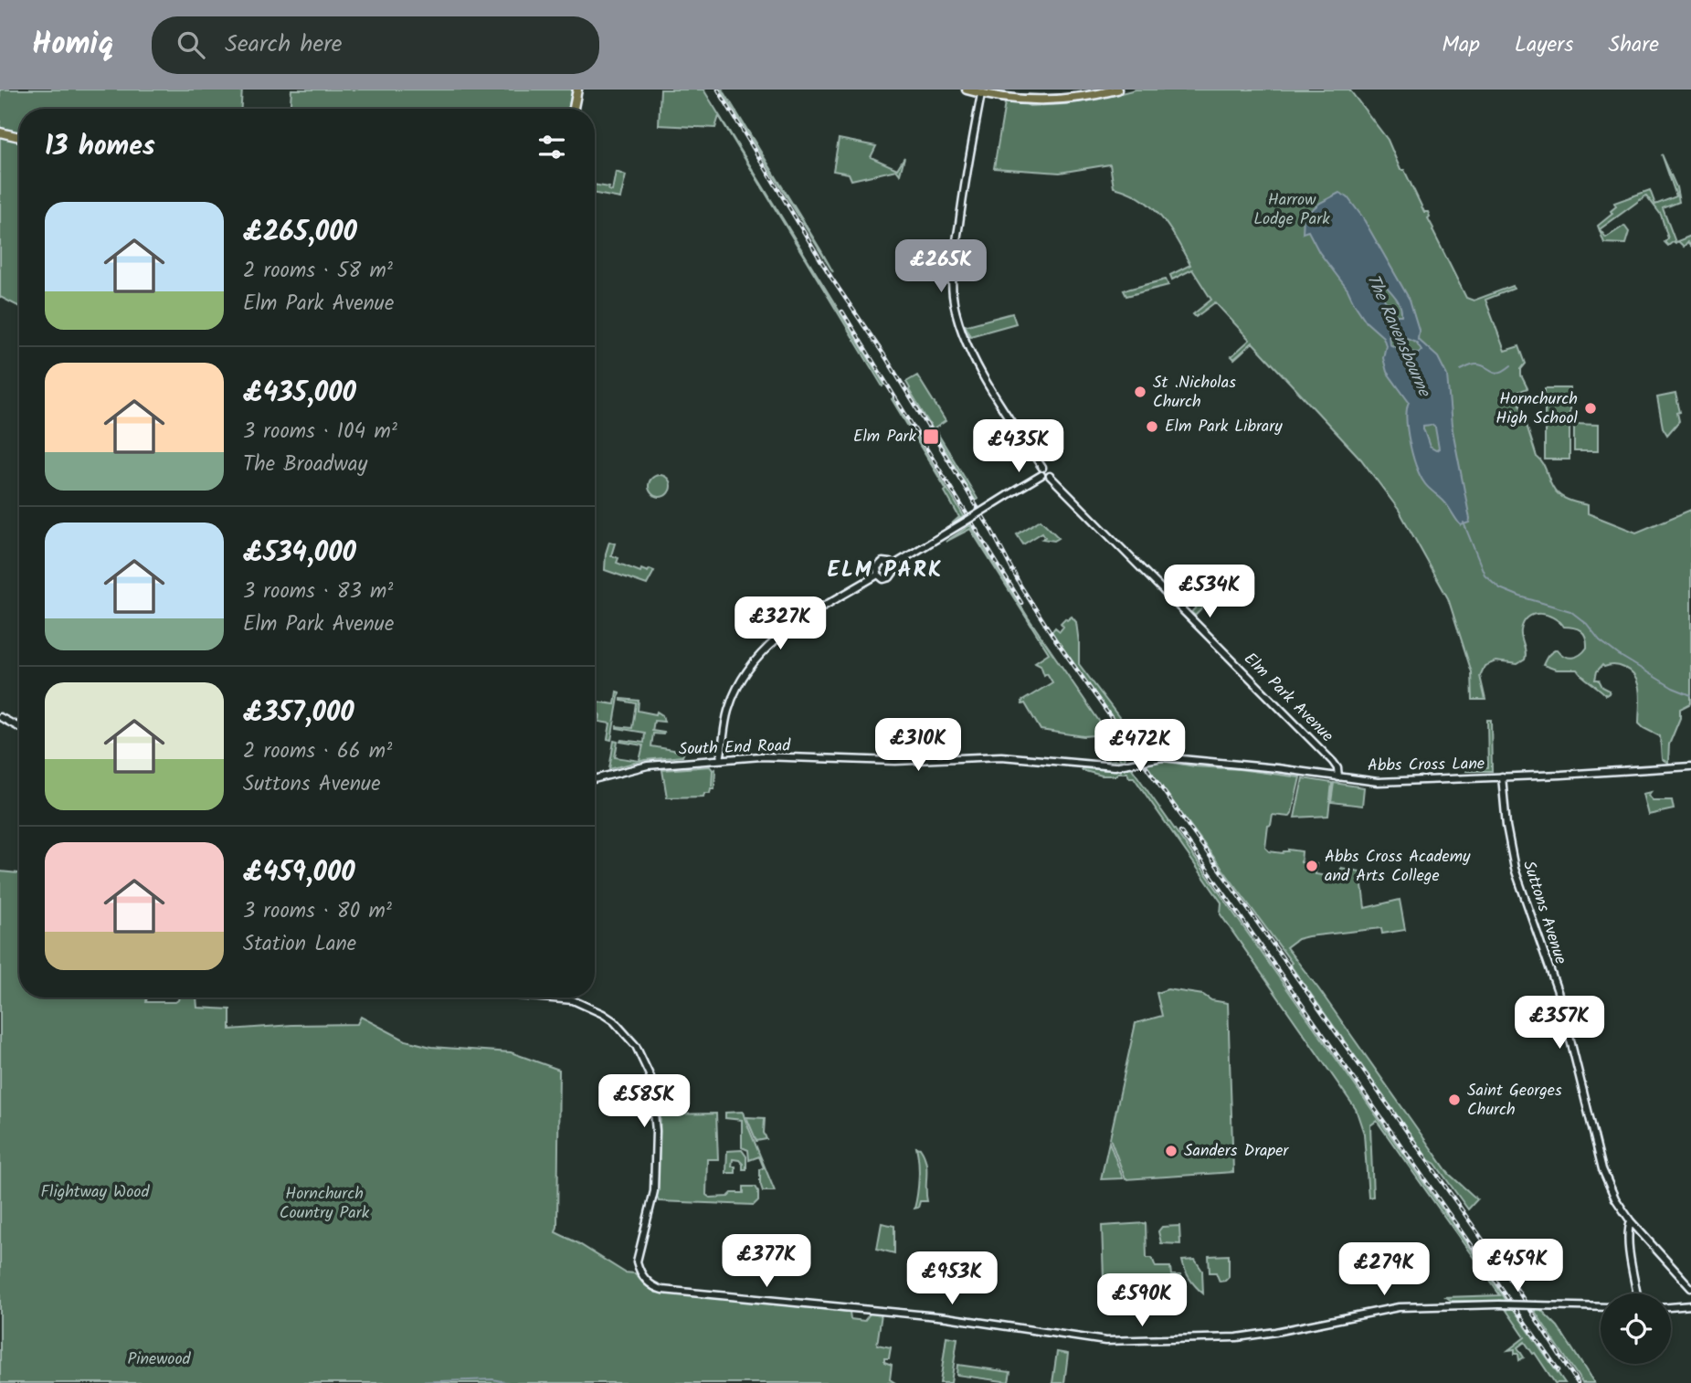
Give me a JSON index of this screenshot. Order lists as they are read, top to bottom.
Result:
{
  "streets": {
    "street": [
      "Elm Park Avenue",
      "South End Road",
      "Abbs Cross Lane",
      "Suttons Avenue"
    ]
  },
  "crossings": [
    ["Elm Park Avenue", "Abbs Cross Lane"],
    ["South End Road", "Abbs Cross Lane"],
    ["Abbs Cross Lane", "Suttons Avenue"]
  ],
  "districts": ["ELM PARK"],
  "water": ["The Ravensbourne"],
  "parks": [
    "Harrow Lodge Park",
    "Flightway Wood",
    "Hornchurch Country Park",
    "Pinewood"
  ],
  "places": {
    "other": [
      "St .Nicholas Church",
      "Hornchurch High School",
      "Elm Park Library",
      "Abbs Cross Academy and Arts College",
      "Saint Georges Church",
      "Sanders Draper"
    ],
    "transit": ["Elm Park"]
  },
  "page": {
    "header": "Homiq",
    "search": "Search here",
    "nav": ["Map", "Layers", "Share"],
    "heading": "13 homes",
    "list": [
      {
        "name": "£265,000",
        "note": "2 rooms · 58 m² · Elm Park Avenue"
      },
      {
        "name": "£435,000",
        "note": "3 rooms · 104 m² · The Broadway"
      },
      {
        "name": "£534,000",
        "note": "3 rooms · 83 m² · Elm Park Avenue"
      },
      {
        "name": "£357,000",
        "note": "2 rooms · 66 m² · Suttons Avenue"
      },
      {
        "name": "£459,000",
        "note": "3 rooms · 80 m² · Station Lane"
      }
    ],
    "price": [
      "£265K",
      "£435K",
      "£534K",
      "£327K",
      "£310K",
      "£472K",
      "£357K",
      "£585K",
      "£377K",
      "£459K",
      "£279K",
      "£953K",
      "£590K"
    ]
  }
}
